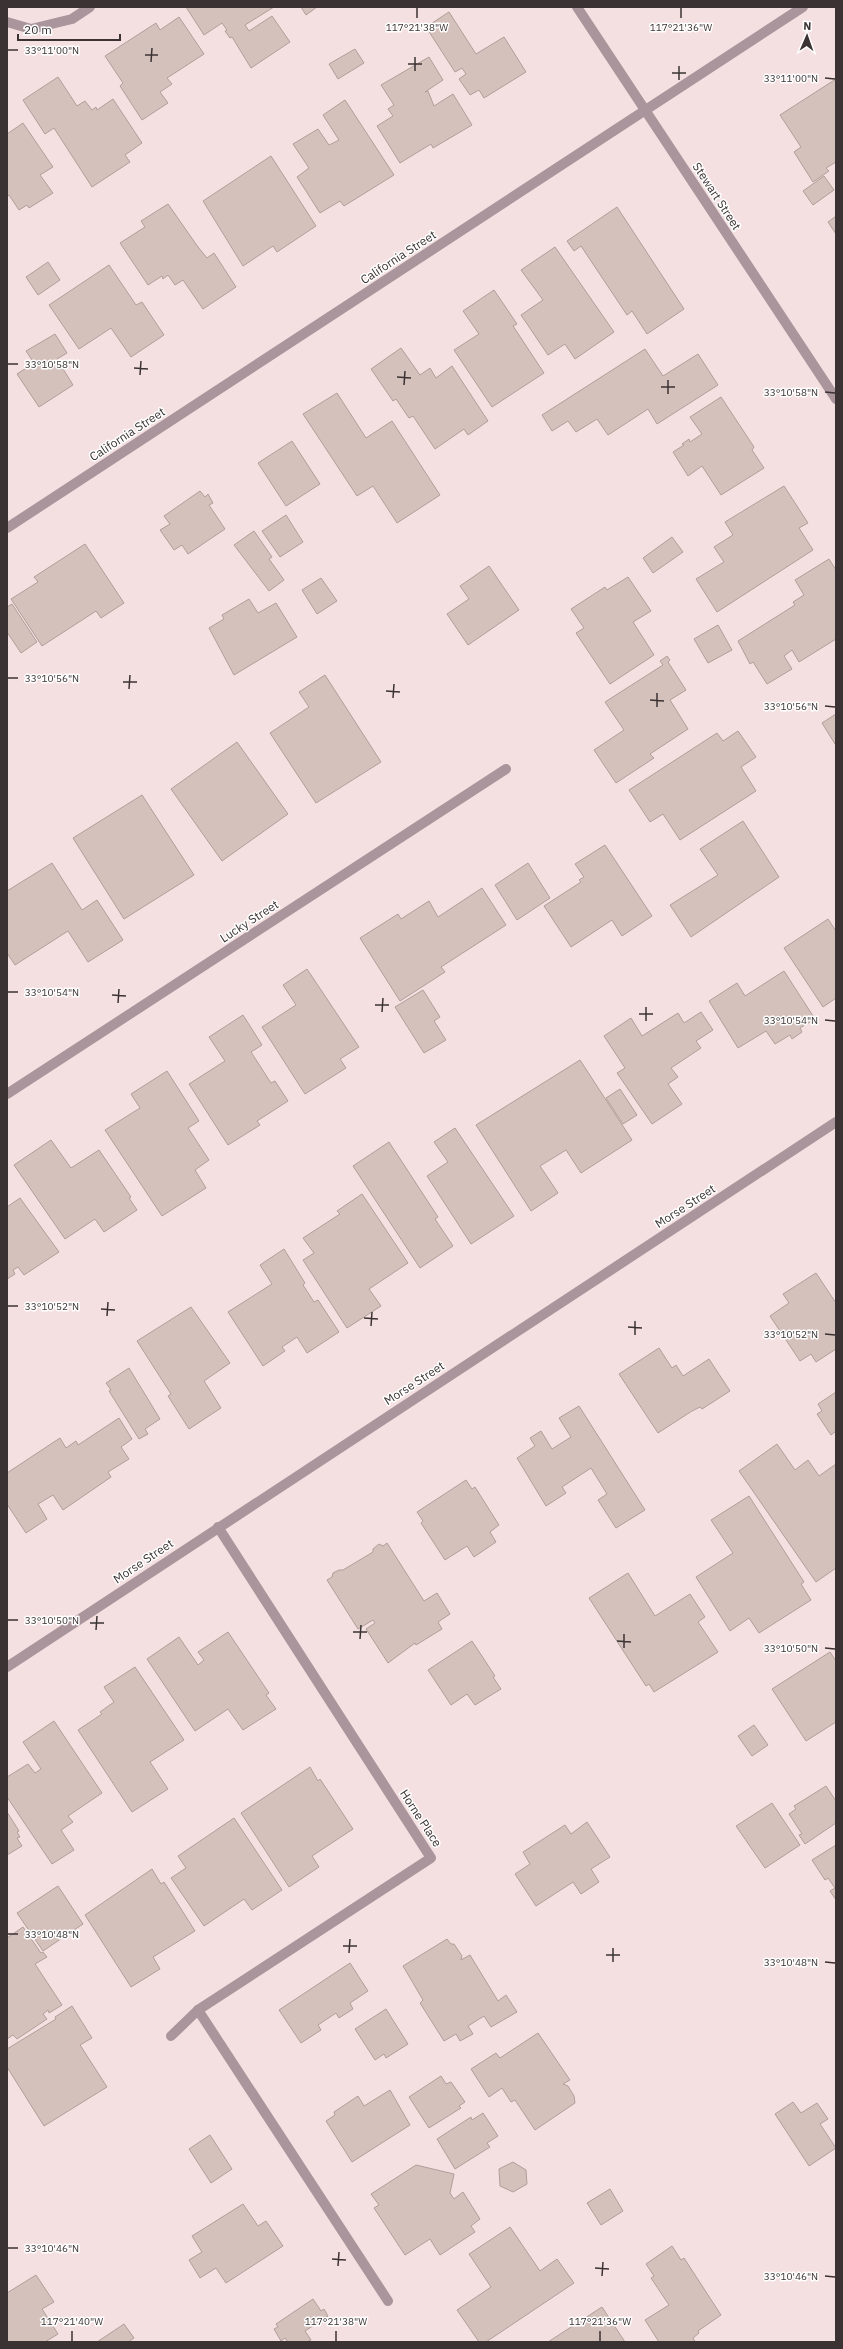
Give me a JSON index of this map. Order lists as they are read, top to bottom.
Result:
{
  "streets": {
    "street": [
      "Stewart Street",
      "California Street",
      "Lucky Street",
      "Morse Street",
      "Horne Place"
    ]
  },
  "crossings": [
    ["Stewart Street", "California Street"],
    ["Morse Street", "Horne Place"]
  ],
  "scale_bar": "20 m",
  "north": "top",
  "coordinates": [
    "117°21'38\"W",
    "117°21'36\"W",
    "33°11'00\"N",
    "33°10'58\"N",
    "33°10'56\"N",
    "33°10'54\"N",
    "33°10'52\"N",
    "33°10'50\"N",
    "33°10'48\"N",
    "33°10'46\"N",
    "117°21'40\"W"
  ]
}
